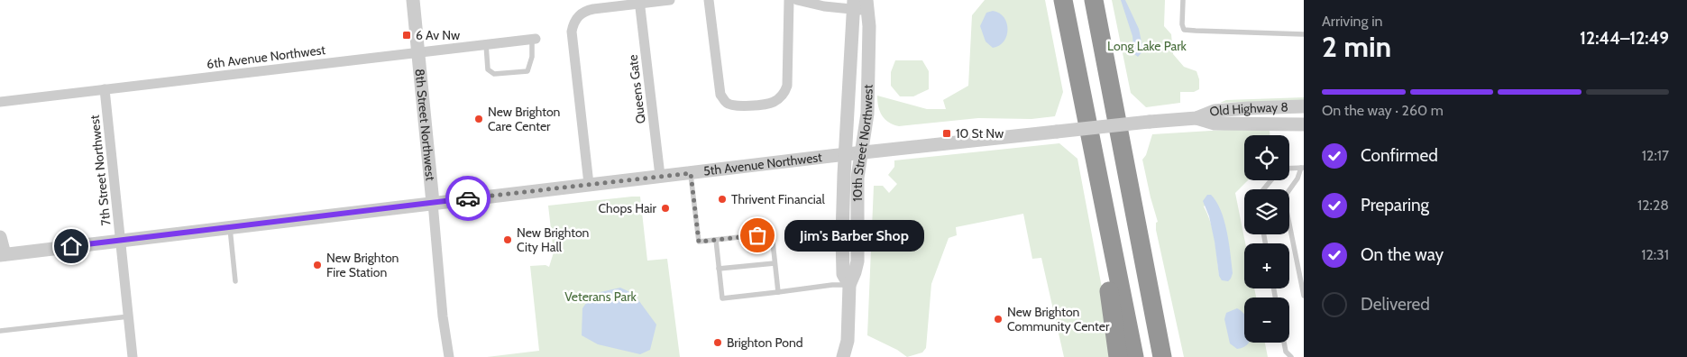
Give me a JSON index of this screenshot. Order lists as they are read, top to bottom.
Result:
{
  "streets": {
    "street": [
      "6th Avenue Northwest",
      "Queens Gate",
      "Old Highway 8",
      "8th Street Northwest",
      "10th Street Northwest",
      "5th Avenue Northwest",
      "7th Street Northwest"
    ]
  },
  "crossings": [
    ["6th Avenue Northwest", "8th Street Northwest"],
    ["6th Avenue Northwest", "7th Street Northwest"],
    ["Queens Gate", "5th Avenue Northwest"],
    ["Old Highway 8", "5th Avenue Northwest"],
    ["8th Street Northwest", "5th Avenue Northwest"],
    ["10th Street Northwest", "5th Avenue Northwest"],
    ["5th Avenue Northwest", "7th Street Northwest"]
  ],
  "parks": ["Long Lake Park", "Veterans Park"],
  "places": {
    "transit": ["6 Av Nw", "10 St Nw"],
    "other": [
      "New Brighton Care Center",
      "Thrivent Financial",
      "Chops Hair",
      "Jim's Barber Shop",
      "New Brighton City Hall",
      "New Brighton Fire Station",
      "New Brighton Community Center",
      "Brighton Pond"
    ]
  },
  "page": {
    "heading": ["2 min", "Arriving in", "12:44–12:49"],
    "bar": "On the way · 260 m",
    "list": [
      ["Confirmed", "12:17"],
      ["Preparing", "12:28"],
      ["On the way", "12:31"],
      "Delivered"
    ],
    "map_buttons": ["+", "−"],
    "bubble": "Jim's Barber Shop"
  }
}
